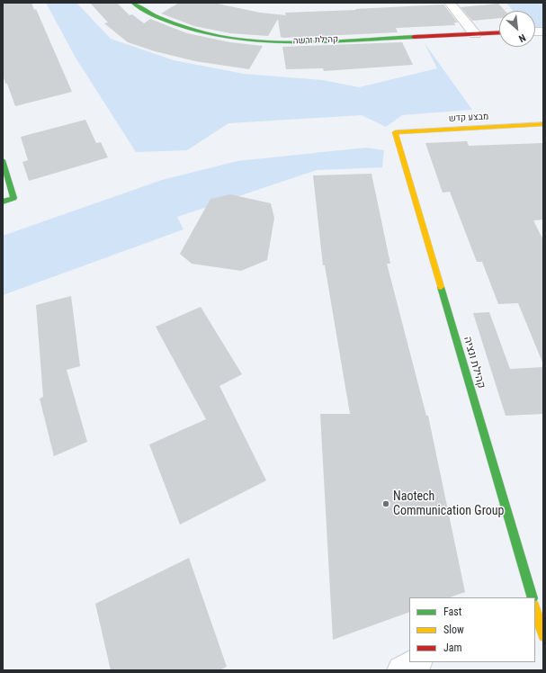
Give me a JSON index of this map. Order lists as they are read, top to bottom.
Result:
{
  "streets": {
    "street": ["קהילת ורשה", "מבצע קדש", "קהילת ונציה"]
  },
  "crossings": [
    ["מבצע קדש", "קהילת ונציה"]
  ],
  "places": ["Naotech Communication Group"],
  "legend": ["Fast", "Slow", "Jam"],
  "north": "bottom right"
}
